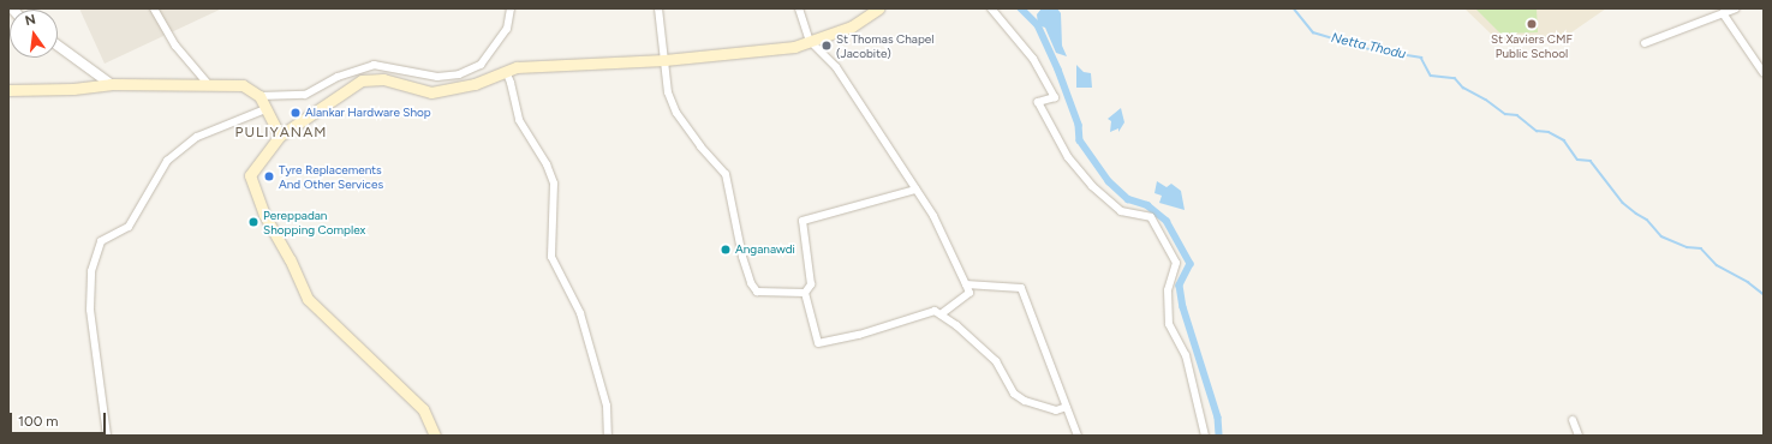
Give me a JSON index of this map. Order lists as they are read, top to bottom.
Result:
{
  "districts": ["PULIYANAM"],
  "water": ["Netta Thodu"],
  "places": [
    "St Xaviers CMF Public School",
    "St Thomas Chapel (Jacobite)",
    "Alankar Hardware Shop",
    "Tyre Replacements And Other Services",
    "Pereppadan Shopping Complex",
    "Anganawdi"
  ],
  "scale_bar": "100 m",
  "north": "top"
}
